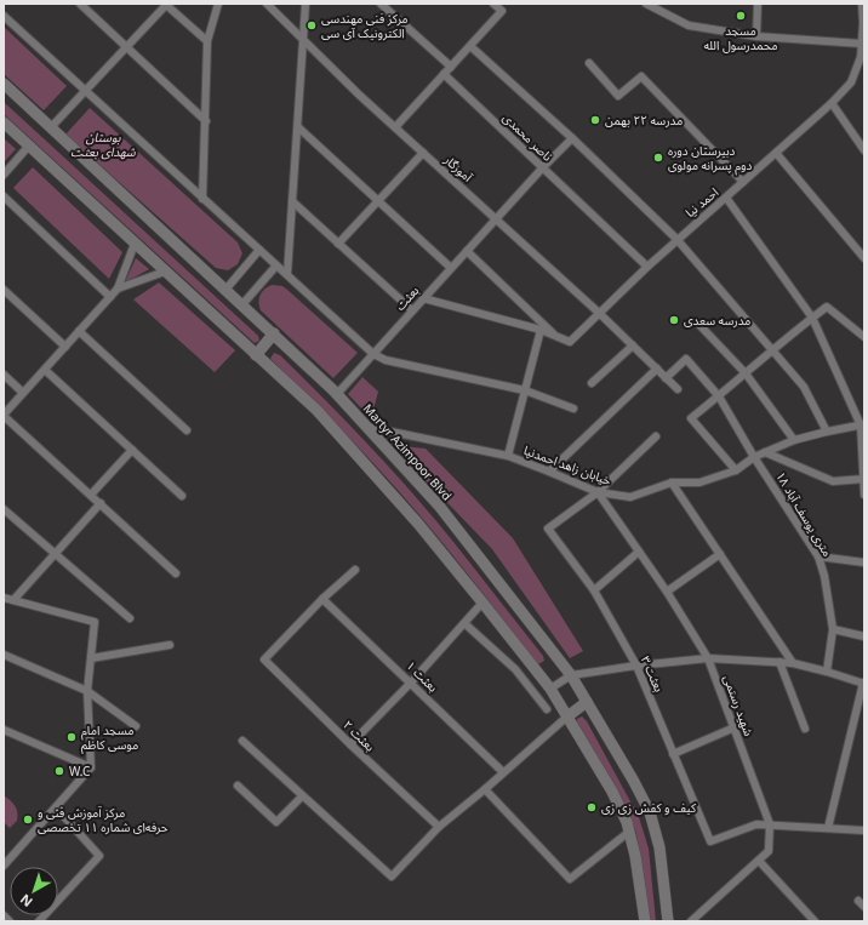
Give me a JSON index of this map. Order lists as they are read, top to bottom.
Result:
{
  "streets": {
    "main road": ["Martyr Azimpoor Blvd"],
    "street": [
      "ناصر محمدی",
      "آموزگار",
      "احمد نیا",
      "بعثت",
      "خیابان زاهد احمدنیا",
      "۱۸ متری یوسف آباد",
      "بعثت ۳",
      "بعثت ۱",
      "شهید رستمی",
      "بعثت ۲"
    ]
  },
  "crossings": [
    ["ناصر محمدی", "احمد نیا"],
    ["ناصر محمدی", "بعثت"],
    ["آموزگار", "احمد نیا"],
    ["آموزگار", "بعثت"],
    ["بعثت", "Martyr Azimpoor Blvd"],
    ["Martyr Azimpoor Blvd", "خیابان زاهد احمدنیا"],
    ["خیابان زاهد احمدنیا", "۱۸ متری یوسف آباد"],
    ["خیابان زاهد احمدنیا", "بعثت ۳"],
    ["خیابان زاهد احمدنیا", "شهید رستمی"],
    ["بعثت ۳", "شهید رستمی"],
    ["بعثت ۱", "بعثت ۲"]
  ],
  "parks": ["بوستان شهدای بعثت"],
  "places": [
    "مسجد محمدرسول الله",
    "مرکز فنی مهندسی الکترونیک آی سی",
    "مدرسه ۲۲ بهمن",
    "دبیرستان دوره دوم پسرانه مولوی",
    "مدرسه سعدی",
    "مسجد امام موسی کاظم",
    "W.C",
    "کیف و کفش زی زی",
    "مرکز آموزش فنی و حرفه‌ای شماره ۱۱ تخصصی"
  ],
  "north": "bottom left"
}
